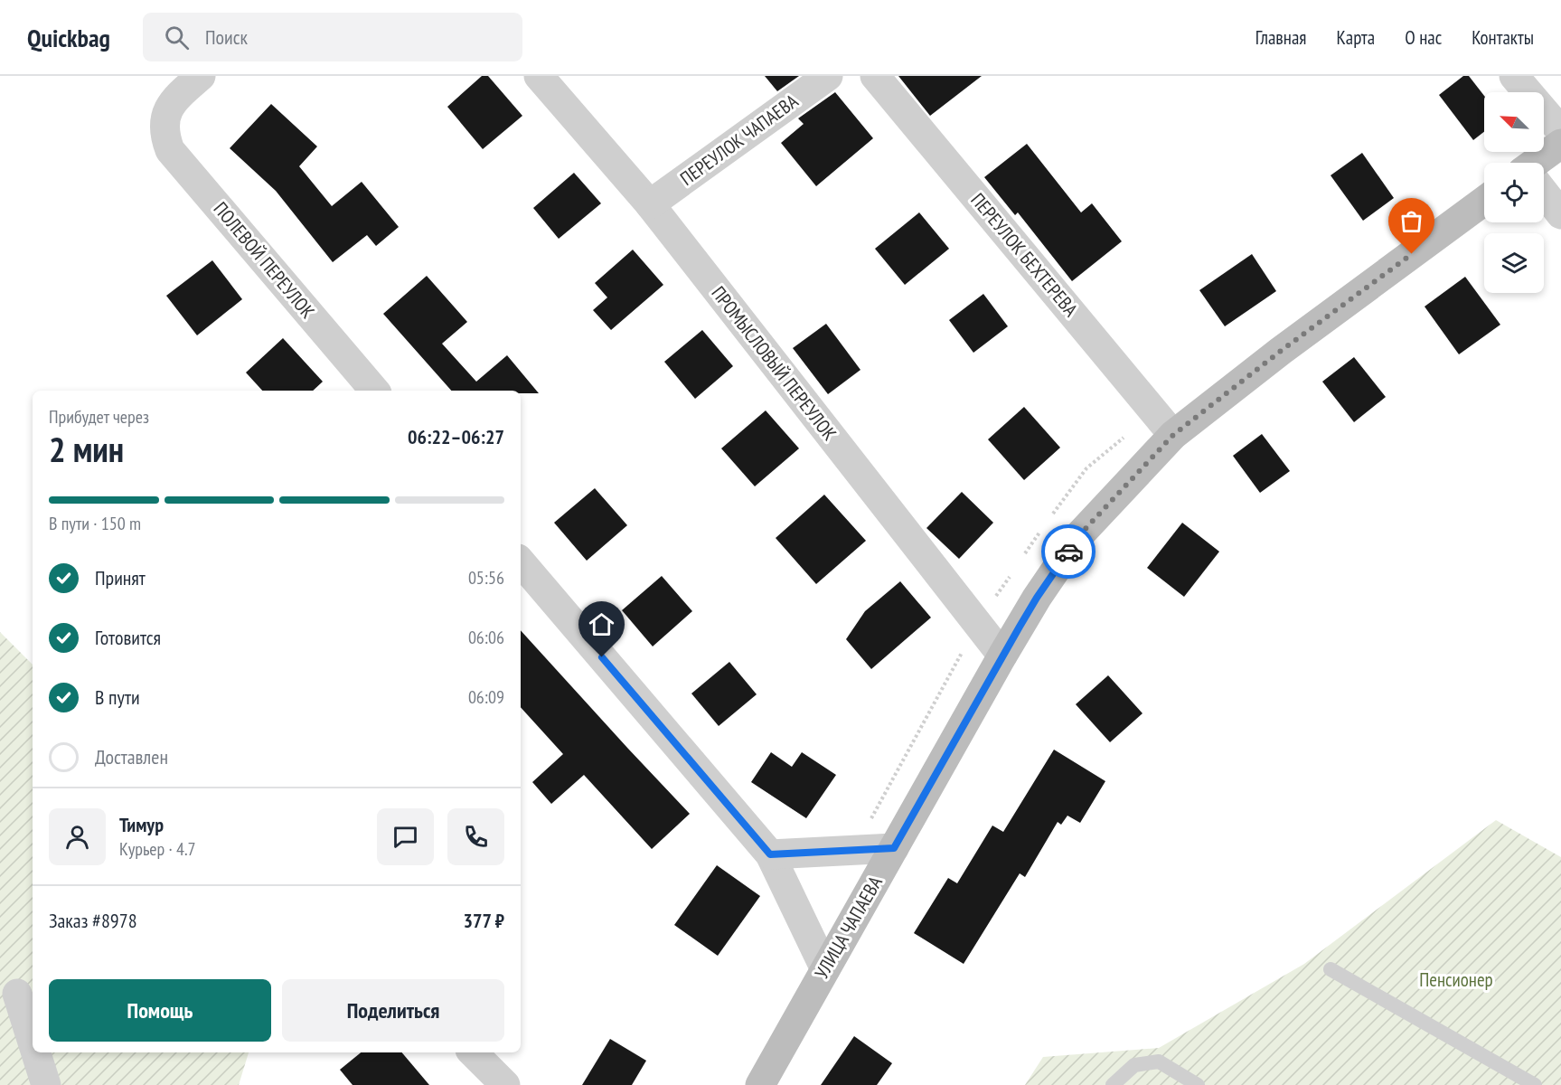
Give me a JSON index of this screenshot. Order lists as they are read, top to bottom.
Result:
{
  "streets": {
    "street": [
      "ПЕРЕУЛОК ЧАПАЕВА",
      "ПЕРЕУЛОК БЕХТЕРЕВА",
      "ПОЛЕВОЙ ПЕРЕУЛОК",
      "ПРОМЫСЛОВЫЙ ПЕРЕУЛОК",
      "УЛИЦА ЧАПАЕВА"
    ]
  },
  "crossings": [
    ["ПЕРЕУЛОК ЧАПАЕВА", "ПРОМЫСЛОВЫЙ ПЕРЕУЛОК"],
    ["ПЕРЕУЛОК БЕХТЕРЕВА", "УЛИЦА ЧАПАЕВА"],
    ["ПРОМЫСЛОВЫЙ ПЕРЕУЛОК", "УЛИЦА ЧАПАЕВА"]
  ],
  "parks": ["Пенсионер"],
  "north": "top left",
  "page": {
    "header": "Quickbag",
    "search": "Поиск",
    "nav": [
      "Главная",
      "Карта",
      "О нас",
      "Контакты"
    ],
    "heading": ["2 мин", "Прибудет через", "06:22–06:27"],
    "panel": [
      "Тимур",
      "Курьер · 4.7",
      "Заказ #8978",
      "377 ₽"
    ],
    "bar": "В пути · 150 m",
    "list": [
      ["Принят", "05:56"],
      ["Готовится", "06:06"],
      ["В пути", "06:09"],
      "Доставлен"
    ],
    "buttons": ["Помощь", "Поделиться"]
  }
}
